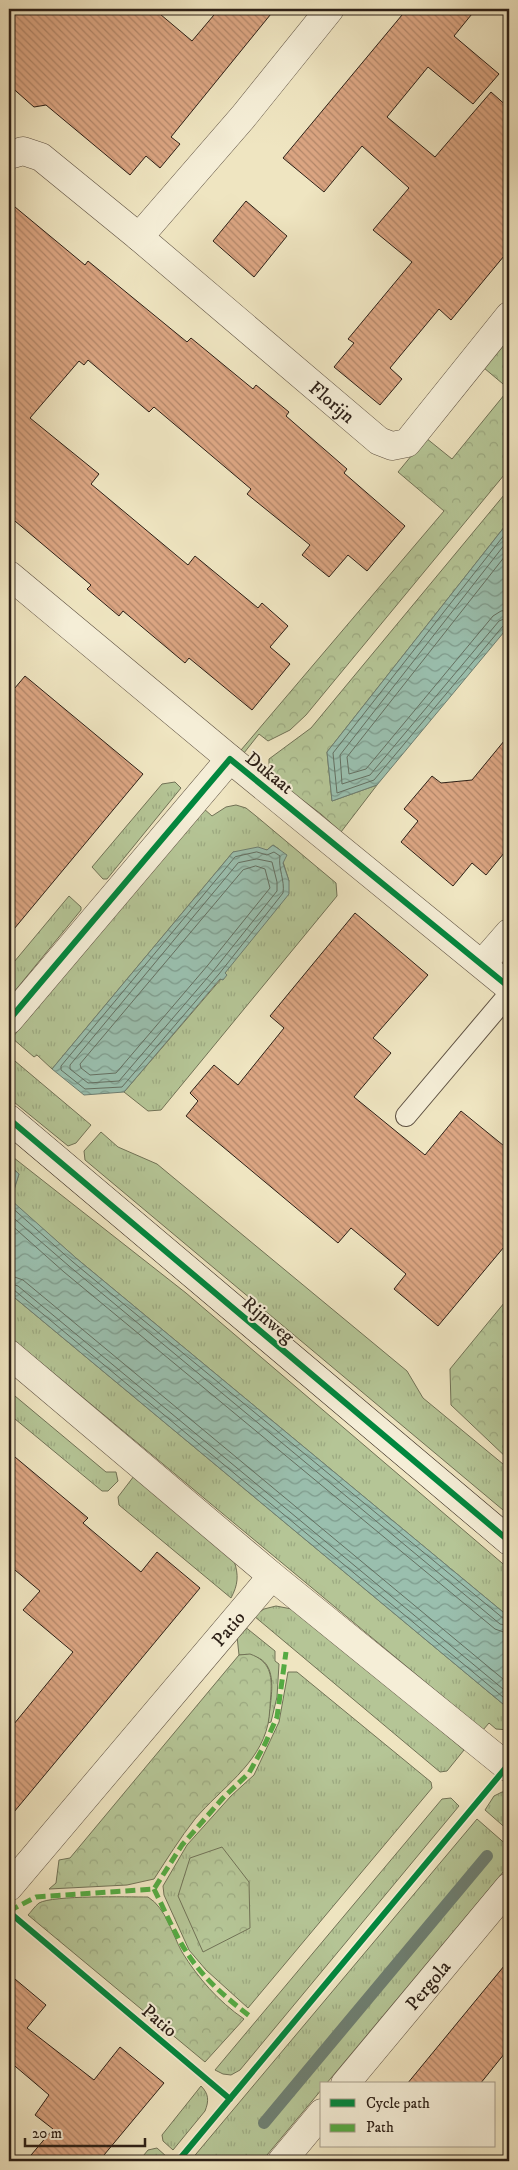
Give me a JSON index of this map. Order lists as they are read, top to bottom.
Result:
{
  "streets": {
    "street": [
      "Florijn",
      "Dukaat",
      "Rijnweg",
      "Patio",
      "Pergola"
    ]
  },
  "legend": ["Cycle path", "Path"],
  "scale_bar": "20 m"
}
